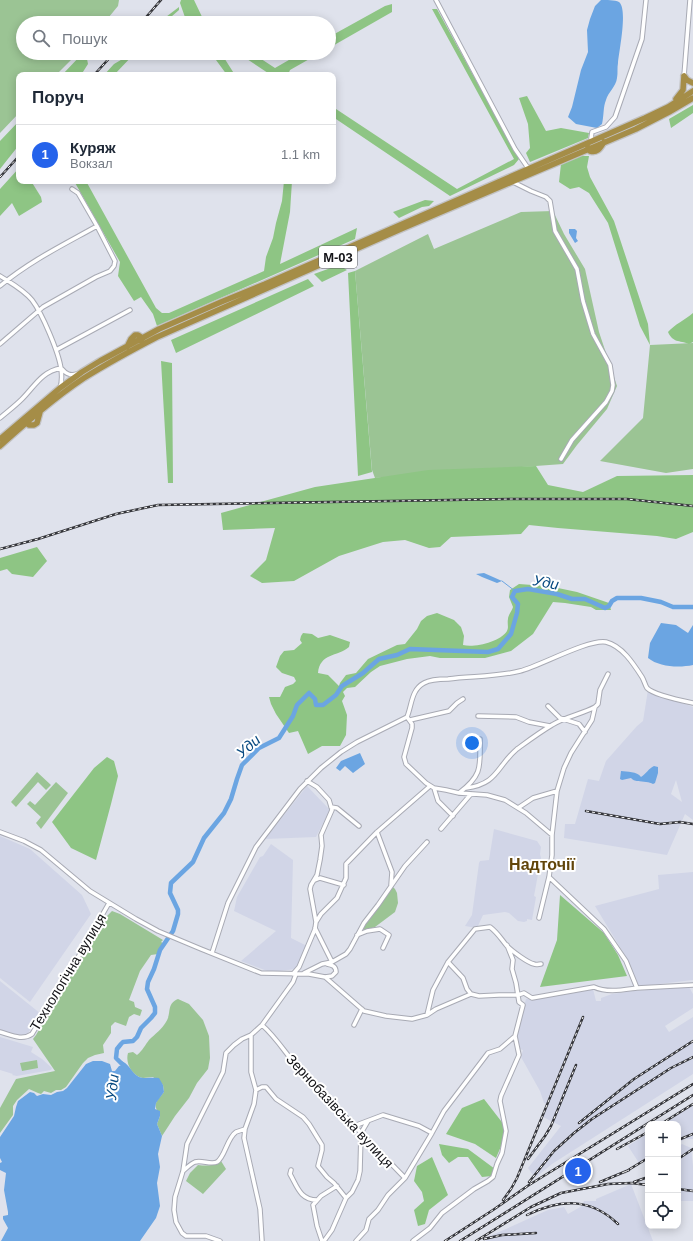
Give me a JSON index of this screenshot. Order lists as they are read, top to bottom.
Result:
{
  "streets": {
    "highway": ["М-03"],
    "street": ["Технологічна вулиця", "Зернобазівська вулиця"]
  },
  "districts": ["Надточії"],
  "water": ["Уди"],
  "page": {
    "search": "Пошук",
    "heading": "Поруч",
    "list": [
      {
        "mark": "1",
        "name": "Куряж",
        "note": "Вокзал",
        "value": "1.1 km"
      }
    ],
    "map_buttons": ["+", "−"],
    "pins": "1"
  }
}
